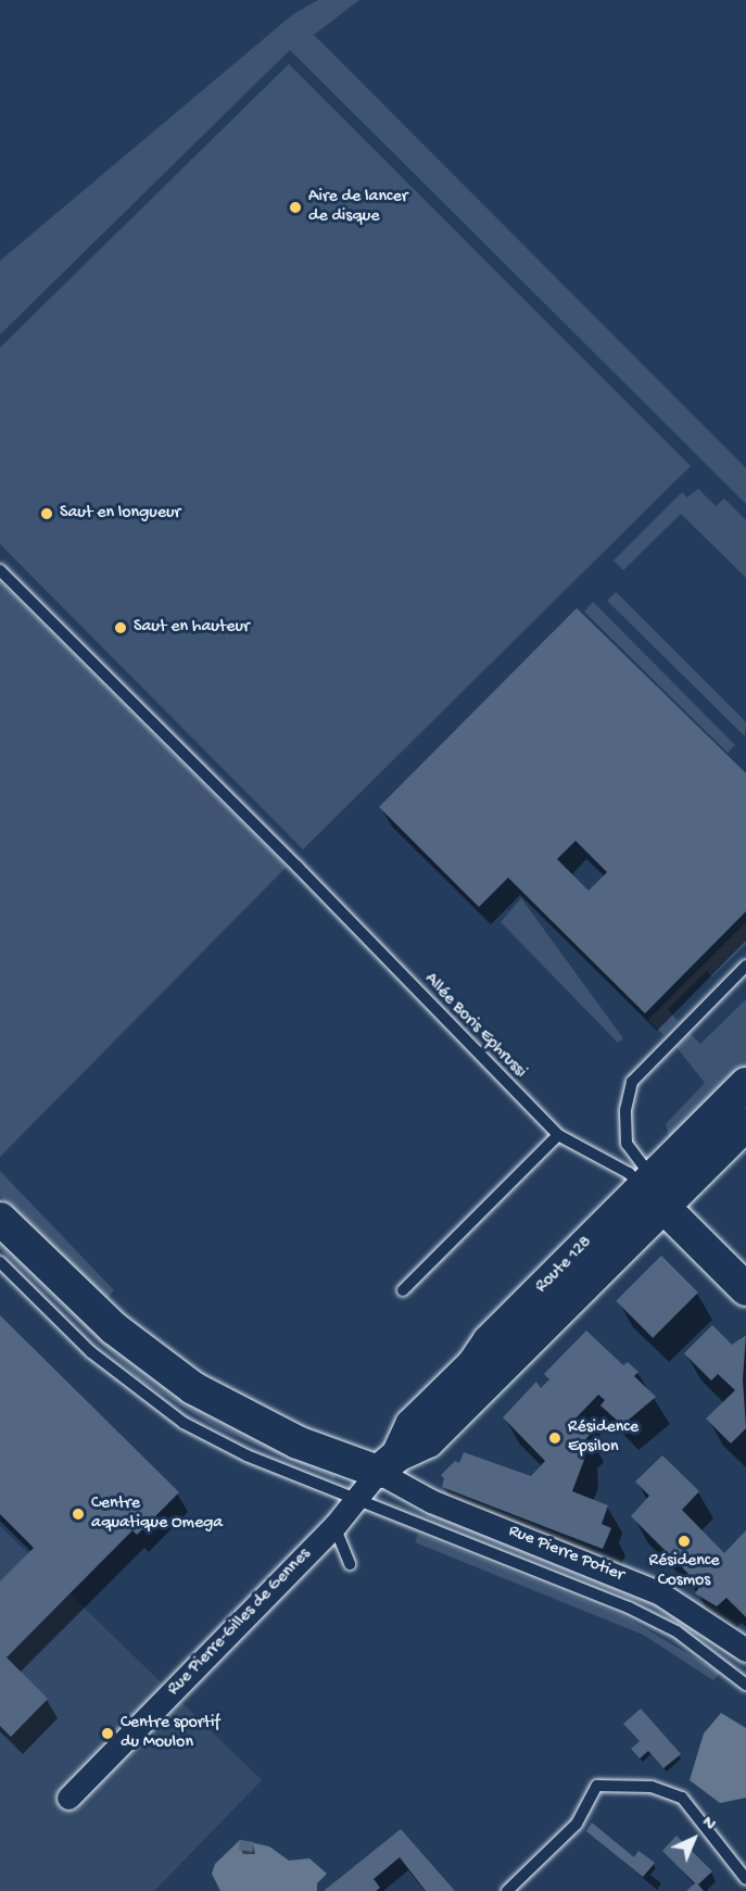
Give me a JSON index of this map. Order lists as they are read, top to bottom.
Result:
{
  "streets": {
    "main road": ["Route 128"],
    "street": ["Rue Pierre Potier", "Rue Pierre-Gilles de Gennes"],
    "lane": ["Allée Boris Ephrussi"]
  },
  "crossings": [
    ["Allée Boris Ephrussi", "Route 128"],
    ["Route 128", "Rue Pierre Potier"],
    ["Route 128", "Rue Pierre-Gilles de Gennes"],
    ["Rue Pierre Potier", "Rue Pierre-Gilles de Gennes"]
  ],
  "places": [
    "Aire de lancer de disque",
    "Saut en longueur",
    "Saut en hauteur",
    "Résidence Epsilon",
    "Centre aquatique Omega",
    "Résidence Cosmos",
    "Centre sportif du Moulon"
  ],
  "north": "top right"
}
